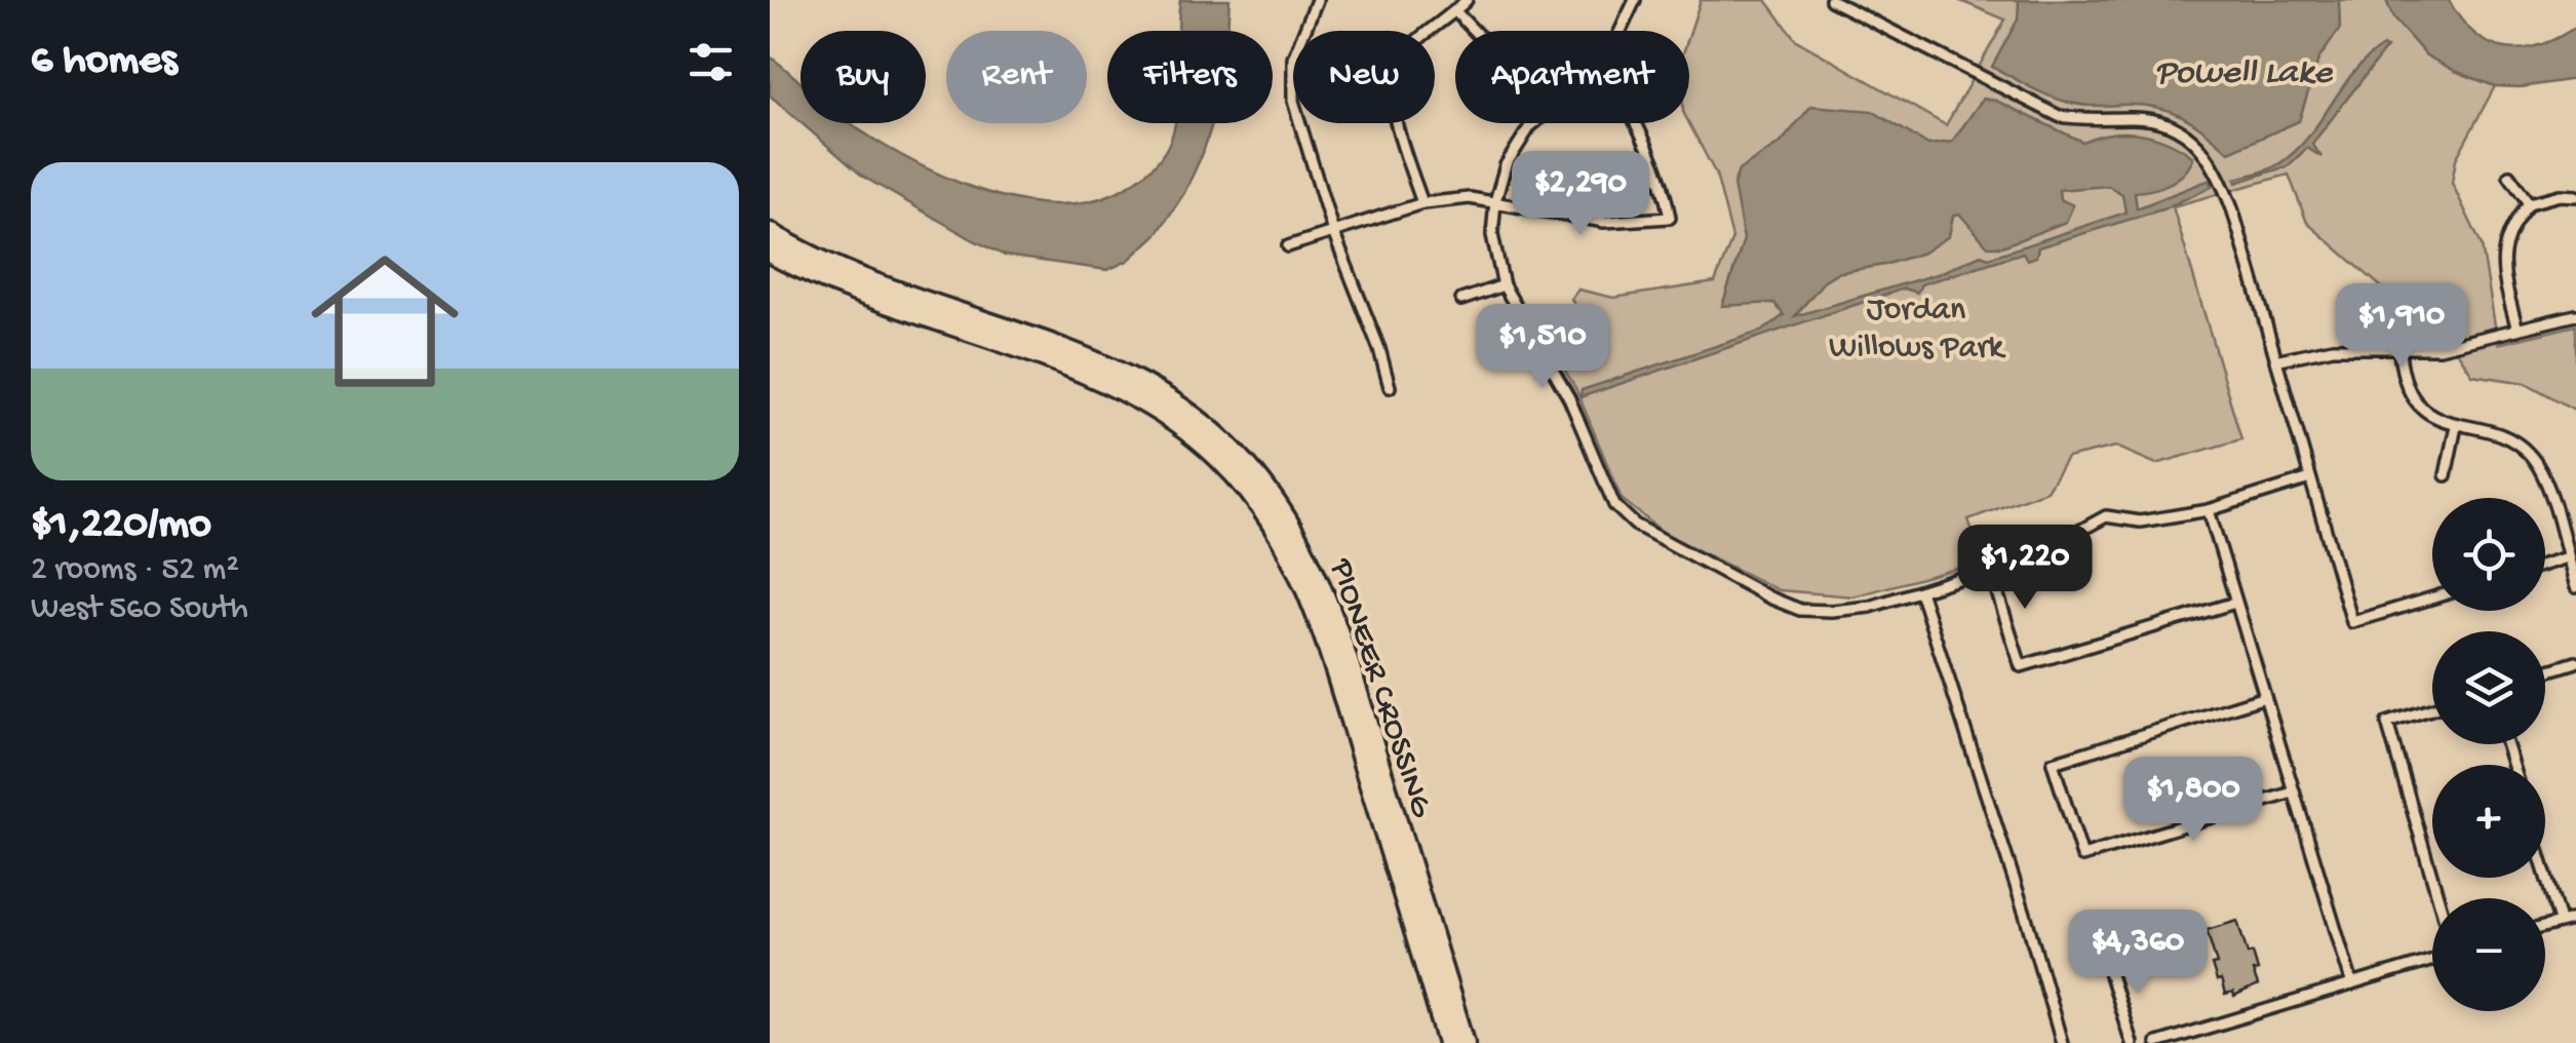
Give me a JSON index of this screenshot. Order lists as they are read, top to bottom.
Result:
{
  "streets": {
    "highway": ["PIONEER CROSSING"]
  },
  "water": ["Powell Lake"],
  "parks": ["Jordan Willows Park"],
  "page": {
    "heading": "6 homes",
    "chip": [
      "Buy",
      "Rent",
      "Filters",
      "New",
      "Apartment"
    ],
    "list": [
      {
        "name": "$1,220/mo",
        "note": "2 rooms · 52 m² · West 560 South"
      }
    ],
    "price": [
      "$2,290",
      "$1,910",
      "$1,510",
      "$1,220",
      "$1,800",
      "$4,360"
    ],
    "map_buttons": ["+", "−"]
  }
}
